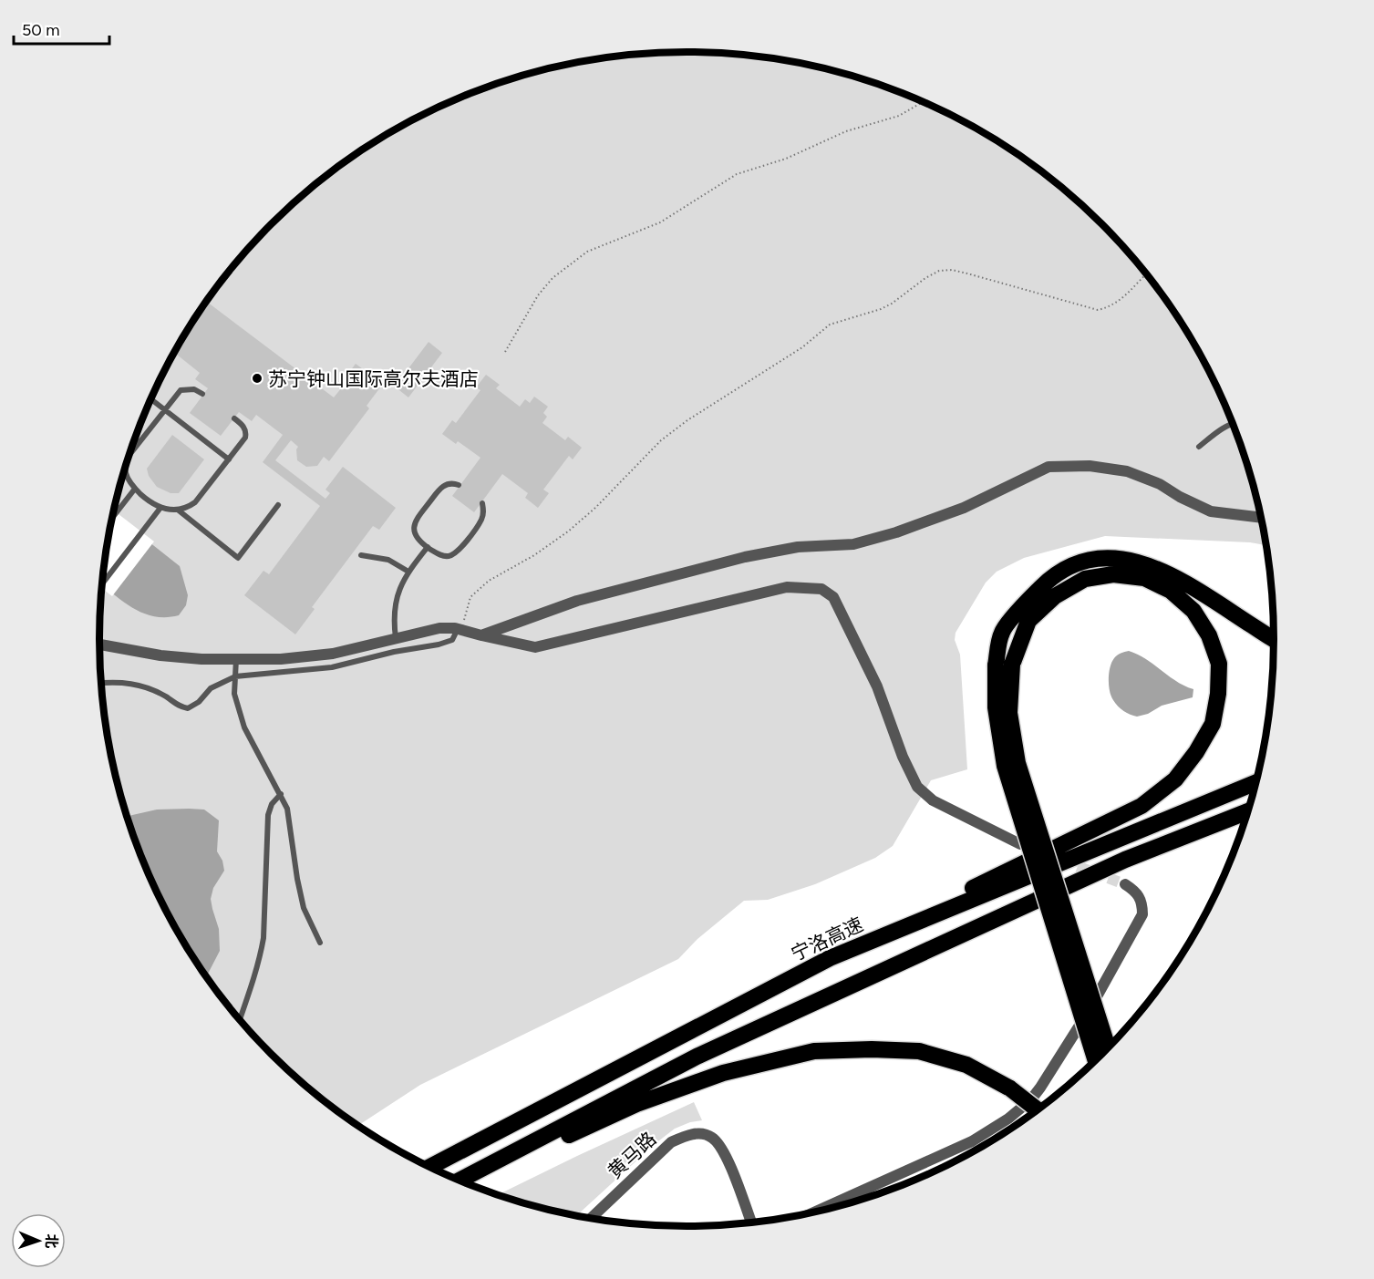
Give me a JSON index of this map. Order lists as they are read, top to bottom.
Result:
{
  "streets": {
    "highway": ["宁洛高速"],
    "street": ["黄马路"]
  },
  "places": ["苏宁钟山国际高尔夫酒店"],
  "scale_bar": "50 m",
  "north": "right"
}
